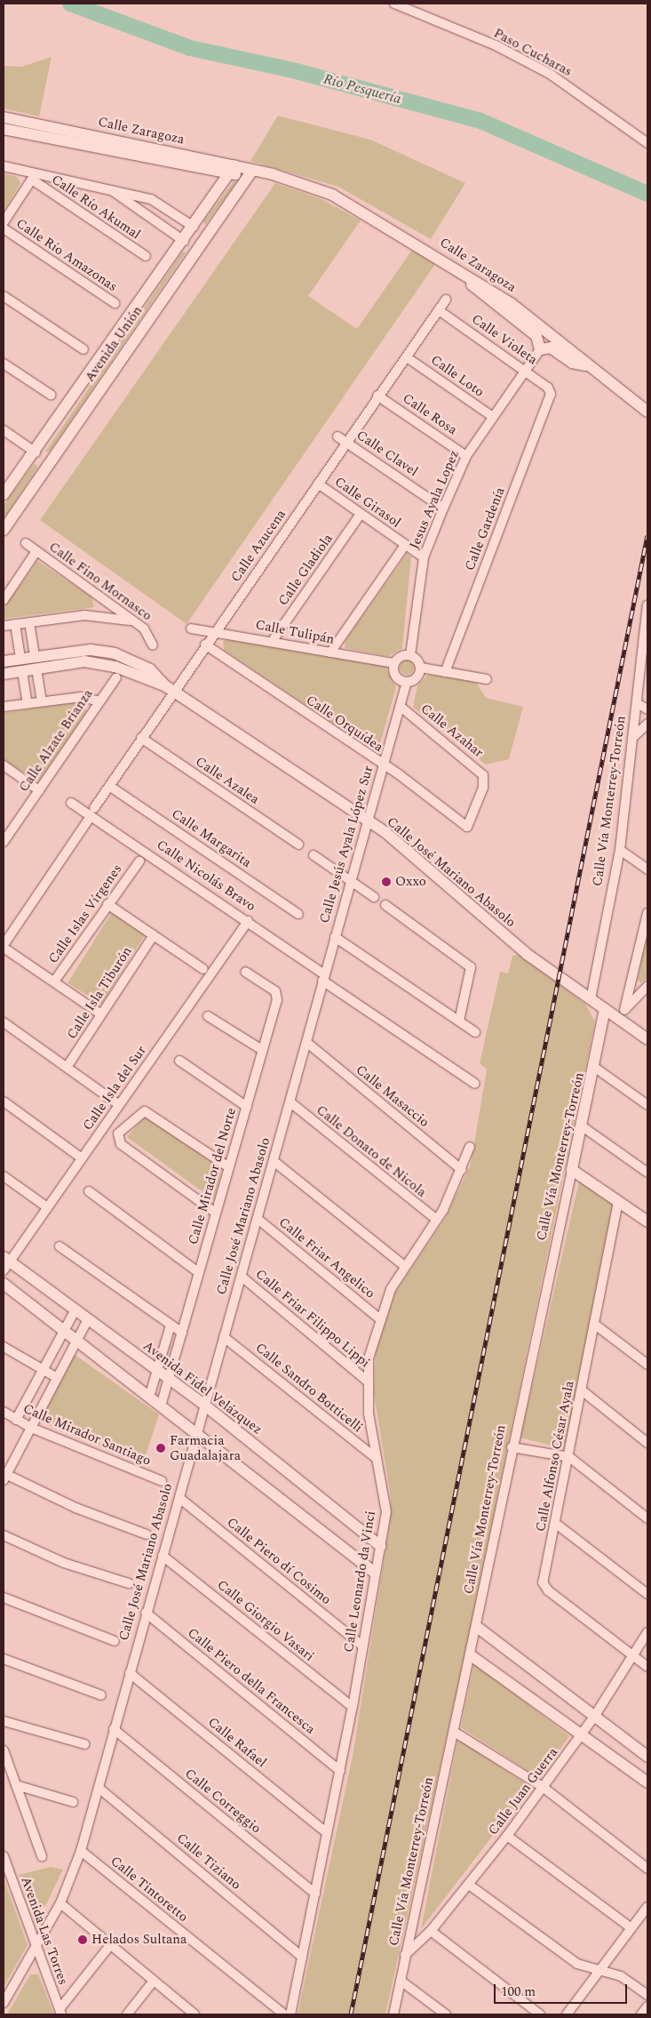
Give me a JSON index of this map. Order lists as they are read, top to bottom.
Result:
{
  "streets": {
    "street": [
      "Paso Cucharas",
      "Calle Zaragoza",
      "Calle Río Akumal",
      "Calle Río Amazonas",
      "Calle Violeta",
      "Avenida Unión",
      "Calle Loto",
      "Calle Rosa",
      "Calle Clavel",
      "Jesus Ayala Lopez",
      "Calle Girasol",
      "Calle Gardenía",
      "Calle Azucena",
      "Calle Gladiola",
      "Calle Fino Mornasco",
      "Calle Tulipán",
      "Calle Orquídea",
      "Calle Azahar",
      "Calle Alzate Brianza",
      "Calle Azalea",
      "Calle Vía Monterrey-Torreón",
      "Calle Margarita",
      "Calle Jesús Ayala López Sur",
      "Calle José Mariano Abasolo",
      "Calle Nicolás Bravo",
      "Calle Islas Vírgenes",
      "Calle Isla Tiburón",
      "Calle Isla del Sur",
      "Calle Masaccio",
      "Calle Donato de Nicola",
      "Calle Mirador del Norte",
      "Calle Friar Angelico",
      "Calle Friar Filippo Lippi",
      "Avenida Fidel Velázquez",
      "Calle Sandro Botticelli",
      "Calle Mirador Santiago",
      "Calle Alfonso César Ayala",
      "Calle Piero dí Cosimo",
      "Calle Leonardo da Vinci",
      "Calle Giorgio Vasari",
      "Calle Piero della Francesca",
      "Calle Rafael",
      "Calle Juan Guerra",
      "Calle Correggio",
      "Calle Tiziano",
      "Calle Tintoretto",
      "Avenida Las Torres"
    ]
  },
  "crossings": [
    ["Calle Zaragoza", "Avenida Unión"],
    ["Calle Violeta", "Jesus Ayala Lopez"],
    ["Calle Violeta", "Calle Gardenía"],
    ["Calle Violeta", "Calle Azucena"],
    ["Calle Loto", "Jesus Ayala Lopez"],
    ["Calle Loto", "Calle Azucena"],
    ["Calle Rosa", "Jesus Ayala Lopez"],
    ["Calle Rosa", "Calle Azucena"],
    ["Calle Clavel", "Jesus Ayala Lopez"],
    ["Calle Clavel", "Calle Azucena"],
    ["Jesus Ayala Lopez", "Calle Girasol"],
    ["Jesus Ayala Lopez", "Calle Tulipán"],
    ["Jesus Ayala Lopez", "Calle Jesús Ayala López Sur"],
    ["Calle Girasol", "Calle Azucena"],
    ["Calle Girasol", "Calle Gladiola"],
    ["Calle Azucena", "Calle Tulipán"],
    ["Calle Azucena", "Calle Orquídea"],
    ["Calle Azucena", "Calle Azalea"],
    ["Calle Azucena", "Calle Margarita"],
    ["Calle Azucena", "Calle José Mariano Abasolo"],
    ["Calle Azucena", "Calle Nicolás Bravo"],
    ["Calle Gladiola", "Calle Tulipán"],
    ["Calle Tulipán", "Calle Jesús Ayala López Sur"],
    ["Calle Orquídea", "Calle Azahar"],
    ["Calle Orquídea", "Calle Jesús Ayala López Sur"],
    ["Calle Azahar", "Calle Jesús Ayala López Sur"],
    ["Calle Vía Monterrey-Torreón", "Calle José Mariano Abasolo"],
    ["Calle Vía Monterrey-Torreón", "Calle Juan Guerra"],
    ["Calle Jesús Ayala López Sur", "Calle José Mariano Abasolo"],
    ["Calle José Mariano Abasolo", "Calle Nicolás Bravo"],
    ["Calle José Mariano Abasolo", "Calle Masaccio"],
    ["Calle José Mariano Abasolo", "Calle Donato de Nicola"],
    ["Calle José Mariano Abasolo", "Calle Friar Angelico"],
    ["Calle José Mariano Abasolo", "Calle Friar Filippo Lippi"],
    ["Calle José Mariano Abasolo", "Avenida Fidel Velázquez"],
    ["Calle José Mariano Abasolo", "Calle Sandro Botticelli"],
    ["Calle José Mariano Abasolo", "Calle Piero dí Cosimo"],
    ["Calle José Mariano Abasolo", "Calle Giorgio Vasari"],
    ["Calle José Mariano Abasolo", "Calle Piero della Francesca"],
    ["Calle José Mariano Abasolo", "Calle Rafael"],
    ["Calle José Mariano Abasolo", "Calle Correggio"],
    ["Calle José Mariano Abasolo", "Calle Tiziano"],
    ["Calle José Mariano Abasolo", "Calle Tintoretto"],
    ["Calle José Mariano Abasolo", "Avenida Las Torres"],
    ["Calle Nicolás Bravo", "Calle Isla del Sur"],
    ["Calle Isla del Sur", "Avenida Fidel Velázquez"],
    ["Calle Masaccio", "Calle Leonardo da Vinci"],
    ["Calle Donato de Nicola", "Calle Leonardo da Vinci"],
    ["Calle Mirador del Norte", "Avenida Fidel Velázquez"],
    ["Calle Friar Angelico", "Calle Leonardo da Vinci"],
    ["Calle Friar Filippo Lippi", "Calle Leonardo da Vinci"],
    ["Avenida Fidel Velázquez", "Calle Leonardo da Vinci"],
    ["Calle Sandro Botticelli", "Calle Leonardo da Vinci"],
    ["Calle Alfonso César Ayala", "Calle Juan Guerra"],
    ["Calle Piero dí Cosimo", "Calle Leonardo da Vinci"],
    ["Calle Leonardo da Vinci", "Calle Giorgio Vasari"],
    ["Calle Leonardo da Vinci", "Calle Piero della Francesca"],
    ["Calle Leonardo da Vinci", "Calle Rafael"],
    ["Calle Leonardo da Vinci", "Calle Correggio"],
    ["Calle Leonardo da Vinci", "Calle Tiziano"]
  ],
  "water": ["Río Pesquería"],
  "places": ["Oxxo", "Farmacia Guadalajara", "Helados Sultana"],
  "scale_bar": "100 m"
}
